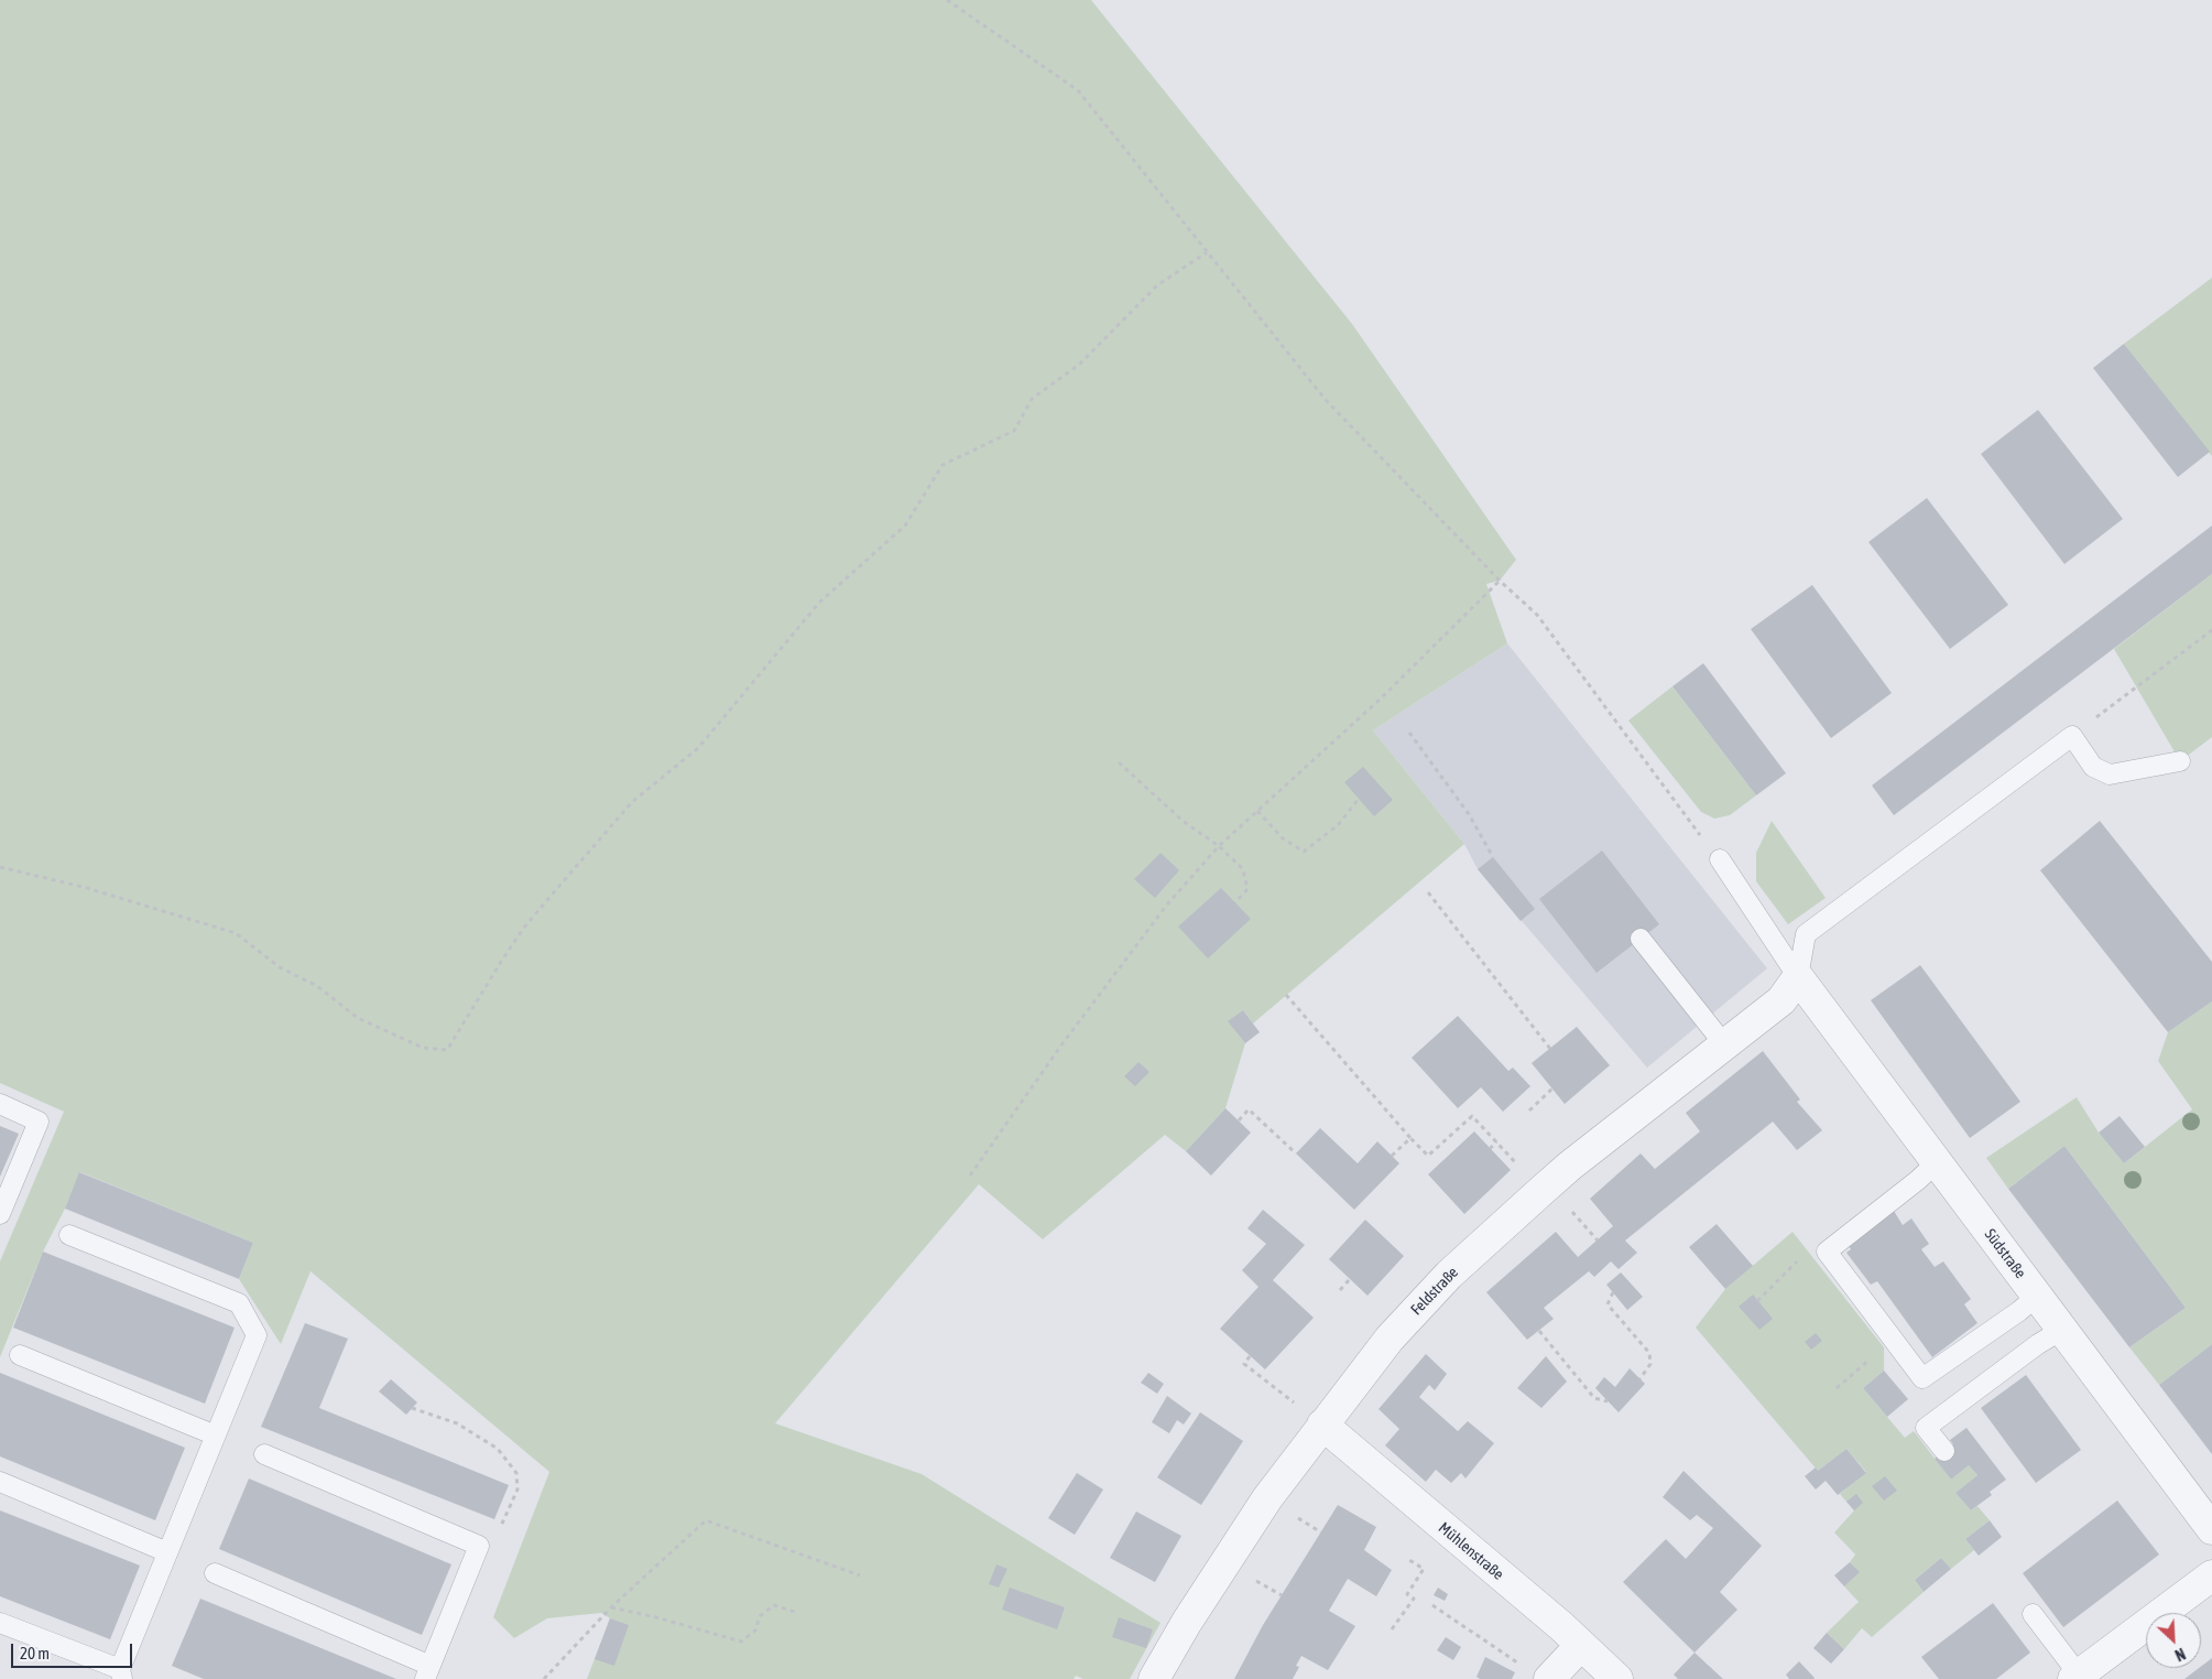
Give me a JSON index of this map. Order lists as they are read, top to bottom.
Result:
{
  "streets": {
    "street": ["Südstraße", "Feldstraße", "Mühlenstraße"]
  },
  "crossings": [
    ["Südstraße", "Feldstraße"],
    ["Feldstraße", "Mühlenstraße"]
  ],
  "scale_bar": "20 m",
  "north": "bottom right"
}
